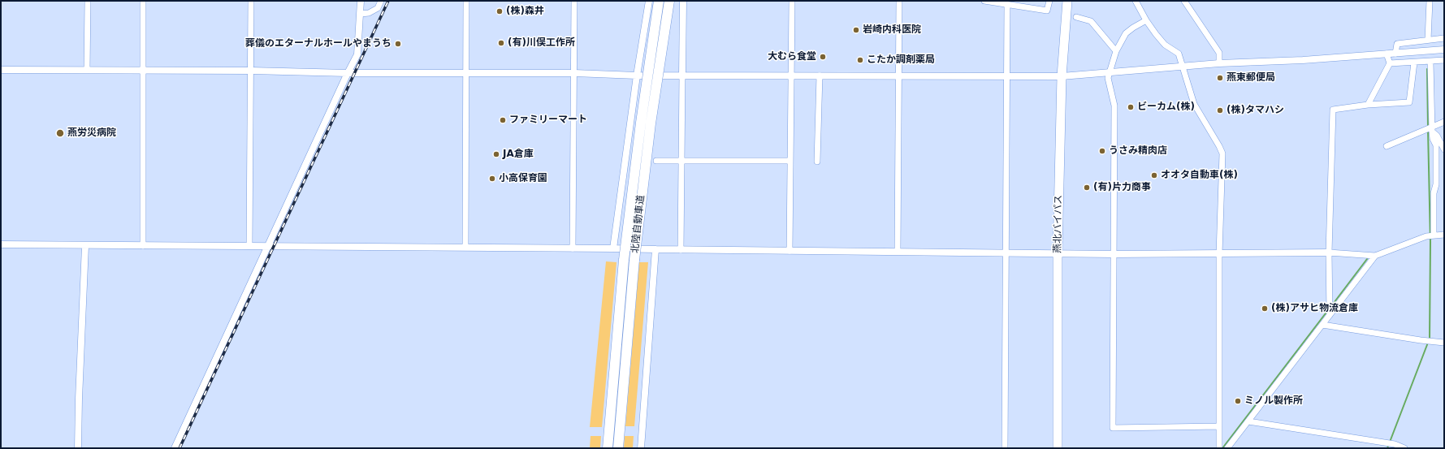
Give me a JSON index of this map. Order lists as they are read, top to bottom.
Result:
{
  "streets": {
    "highway": ["北陸自動車道", "燕北バイパス"]
  },
  "places": [
    "(株)森井",
    "岩崎内科医院",
    "(有)川俣工作所",
    "葬儀のエターナルホールやまうち",
    "大むら食堂",
    "こたか調剤薬局",
    "燕東郵便局",
    "ビーカム(株)",
    "(株)タマハシ",
    "ファミリーマート",
    "燕労災病院",
    "うさみ精肉店",
    "JA倉庫",
    "オオタ自動車(株)",
    "小高保育園",
    "(有)片力商事",
    "(株)アサヒ物流倉庫",
    "ミノル製作所"
  ]
}
